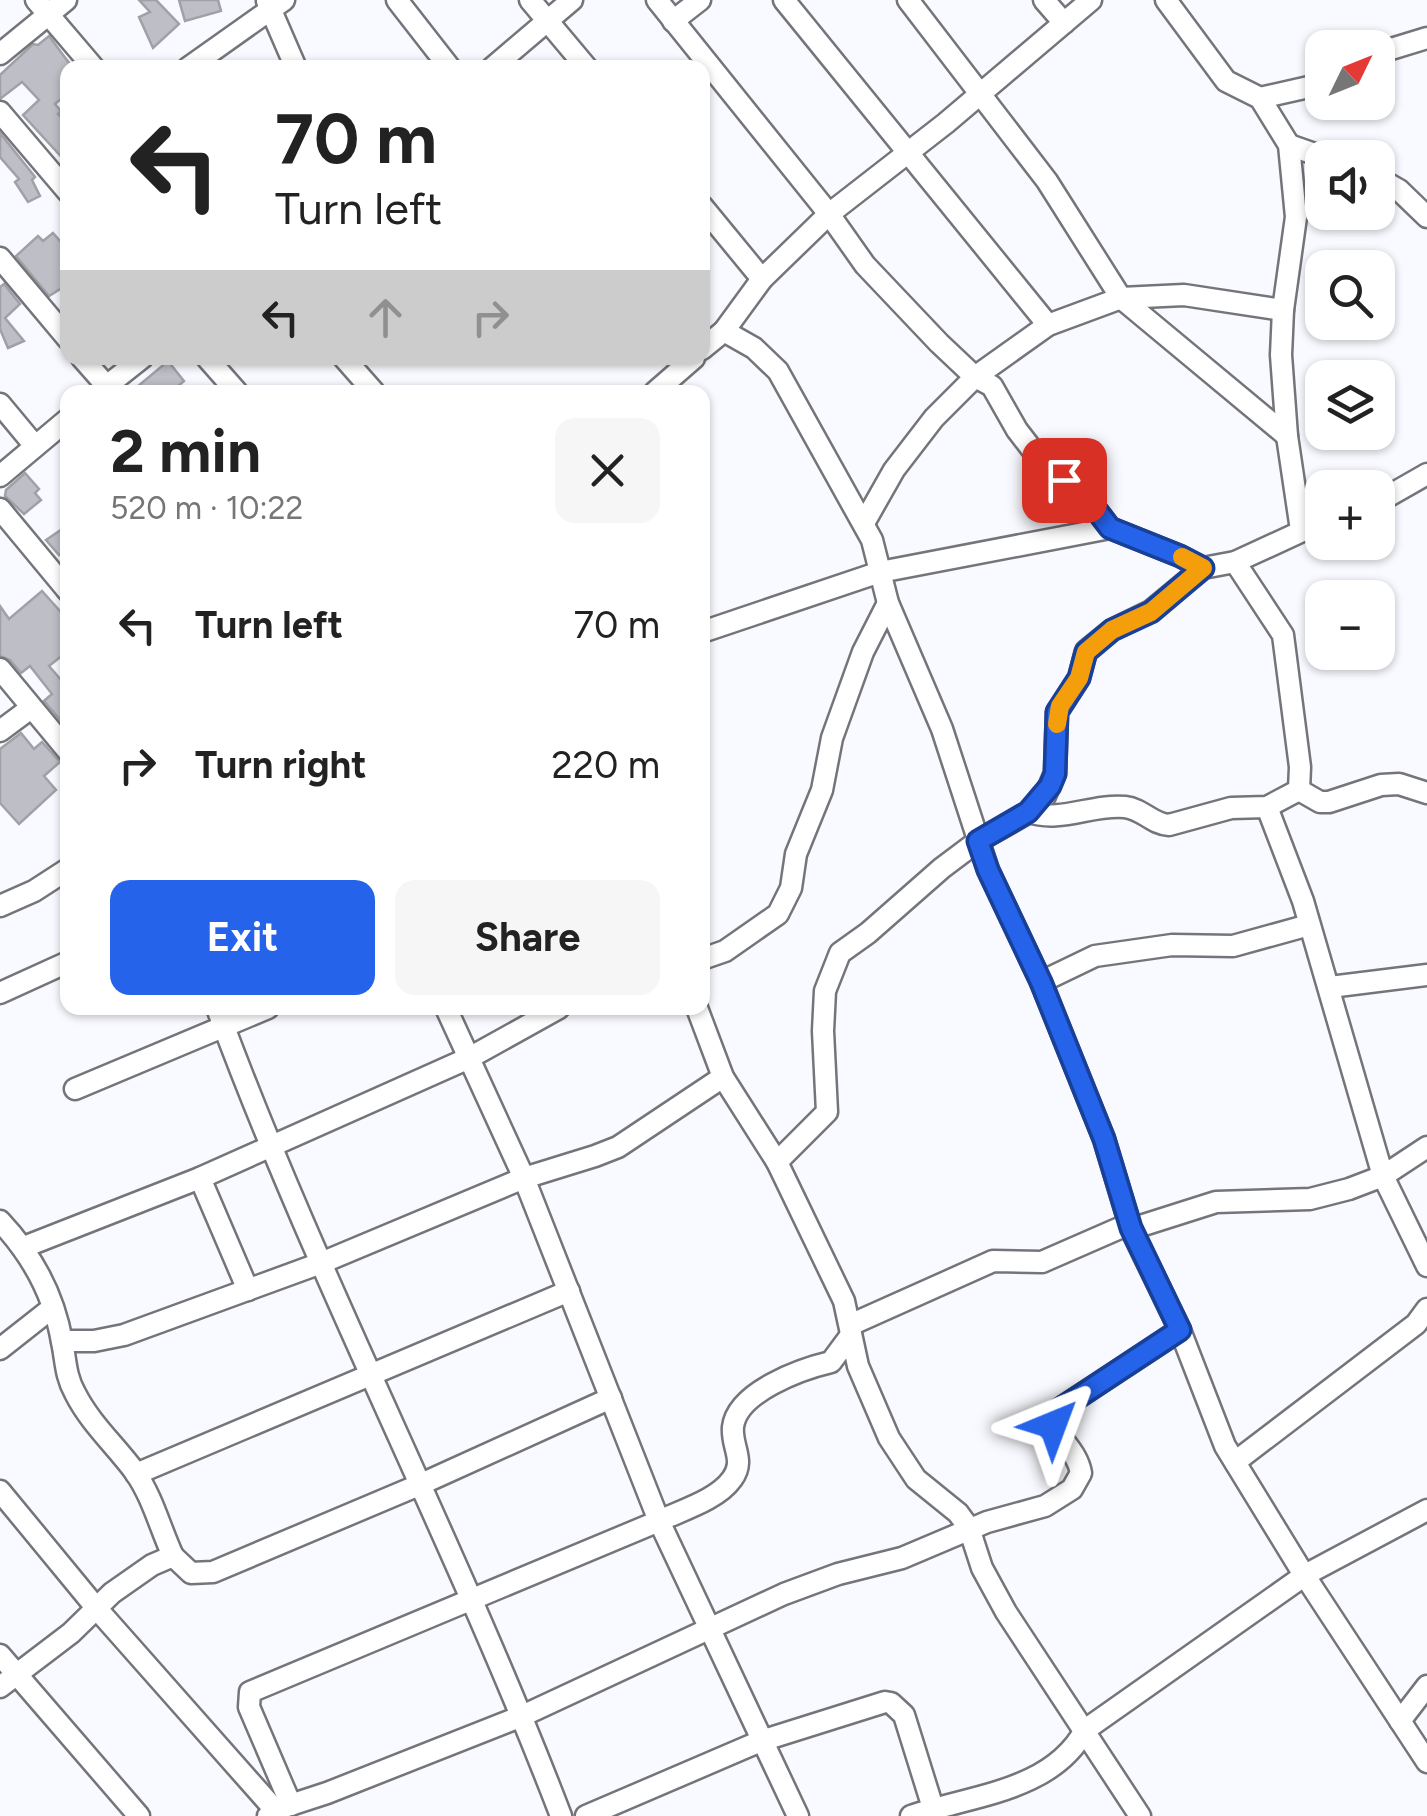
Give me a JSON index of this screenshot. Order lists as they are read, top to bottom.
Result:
{
  "north": "top right",
  "page": {
    "map_buttons": ["+", "−"],
    "turn": ["70 m", "Turn left"],
    "heading": ["2 min", "520 m · 10:22"],
    "list": [
      {
        "name": "Turn left",
        "value": "70 m"
      },
      {
        "name": "Turn right",
        "value": "220 m"
      }
    ],
    "buttons": ["Exit", "Share"]
  }
}
